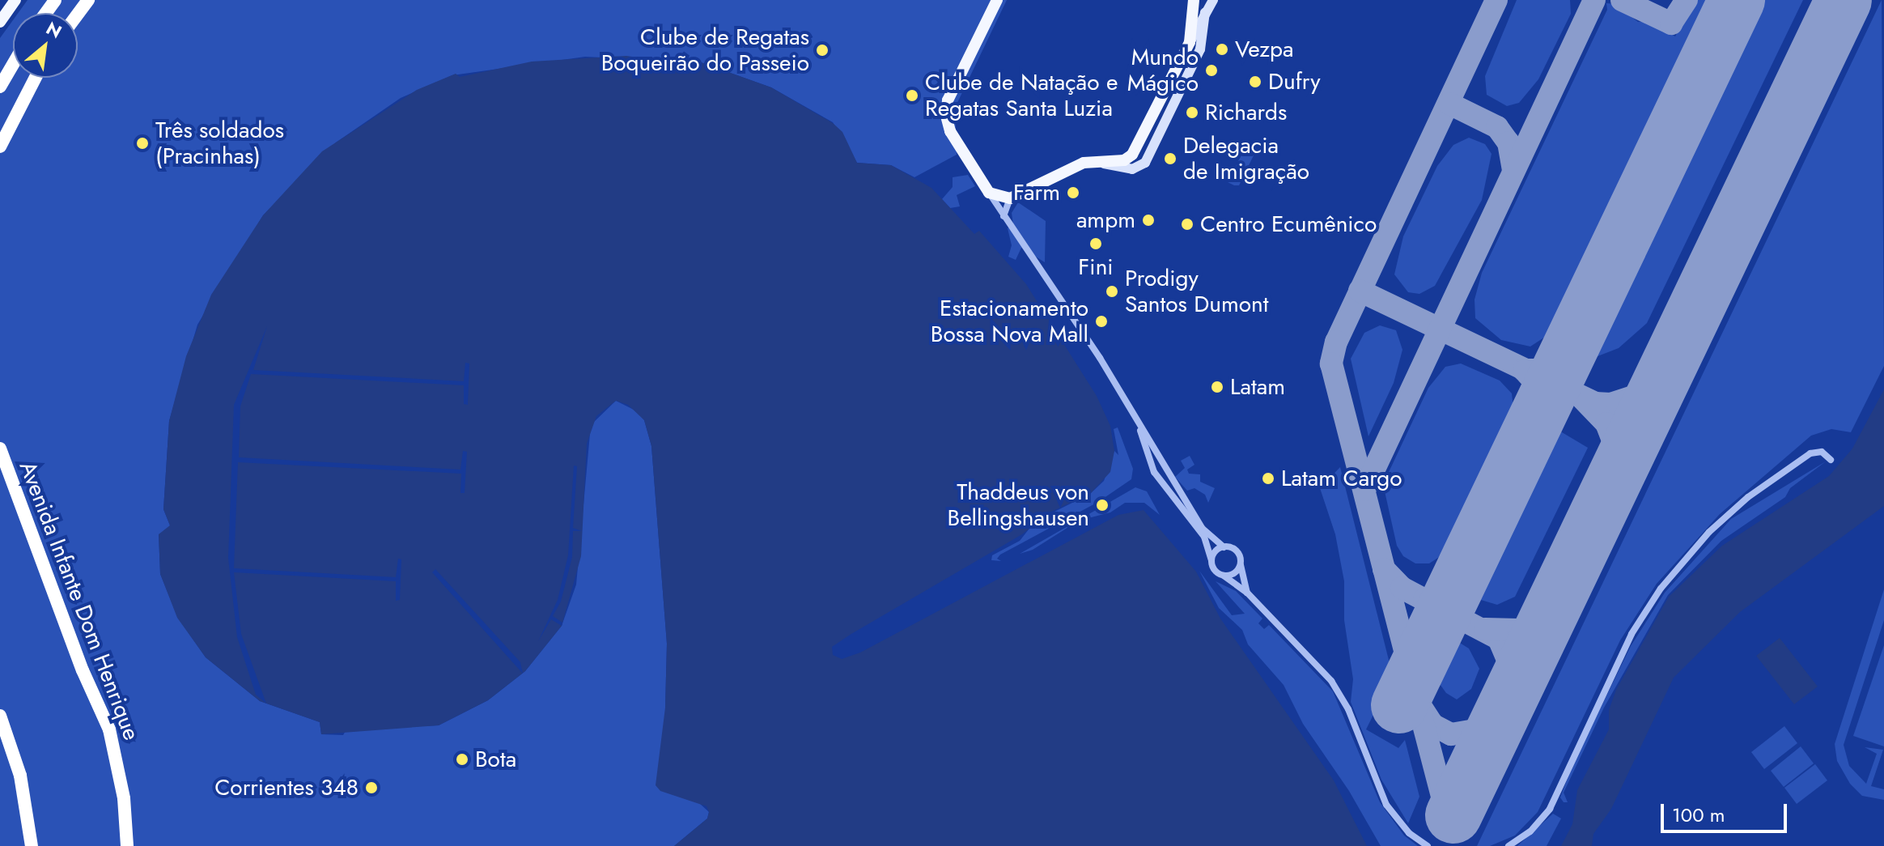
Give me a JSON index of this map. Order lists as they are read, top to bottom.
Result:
{
  "streets": {
    "highway": ["Avenida Infante Dom Henrique"]
  },
  "places": [
    "Vezpa",
    "Clube de Regatas Boqueirão do Passeio",
    "Mundo Mágico",
    "Dufry",
    "Clube de Natação e Regatas Santa Luzia",
    "Richards",
    "Três soldados (Pracinhas)",
    "Delegacia de Imigração",
    "Farm",
    "ampm",
    "Centro Ecumênico",
    "Fini",
    "Prodigy Santos Dumont",
    "Estacionamento Bossa Nova Mall",
    "Latam",
    "Latam Cargo",
    "Thaddeus von Bellingshausen",
    "Bota",
    "Corrientes 348"
  ],
  "scale_bar": "100 m",
  "north": "top right"
}
